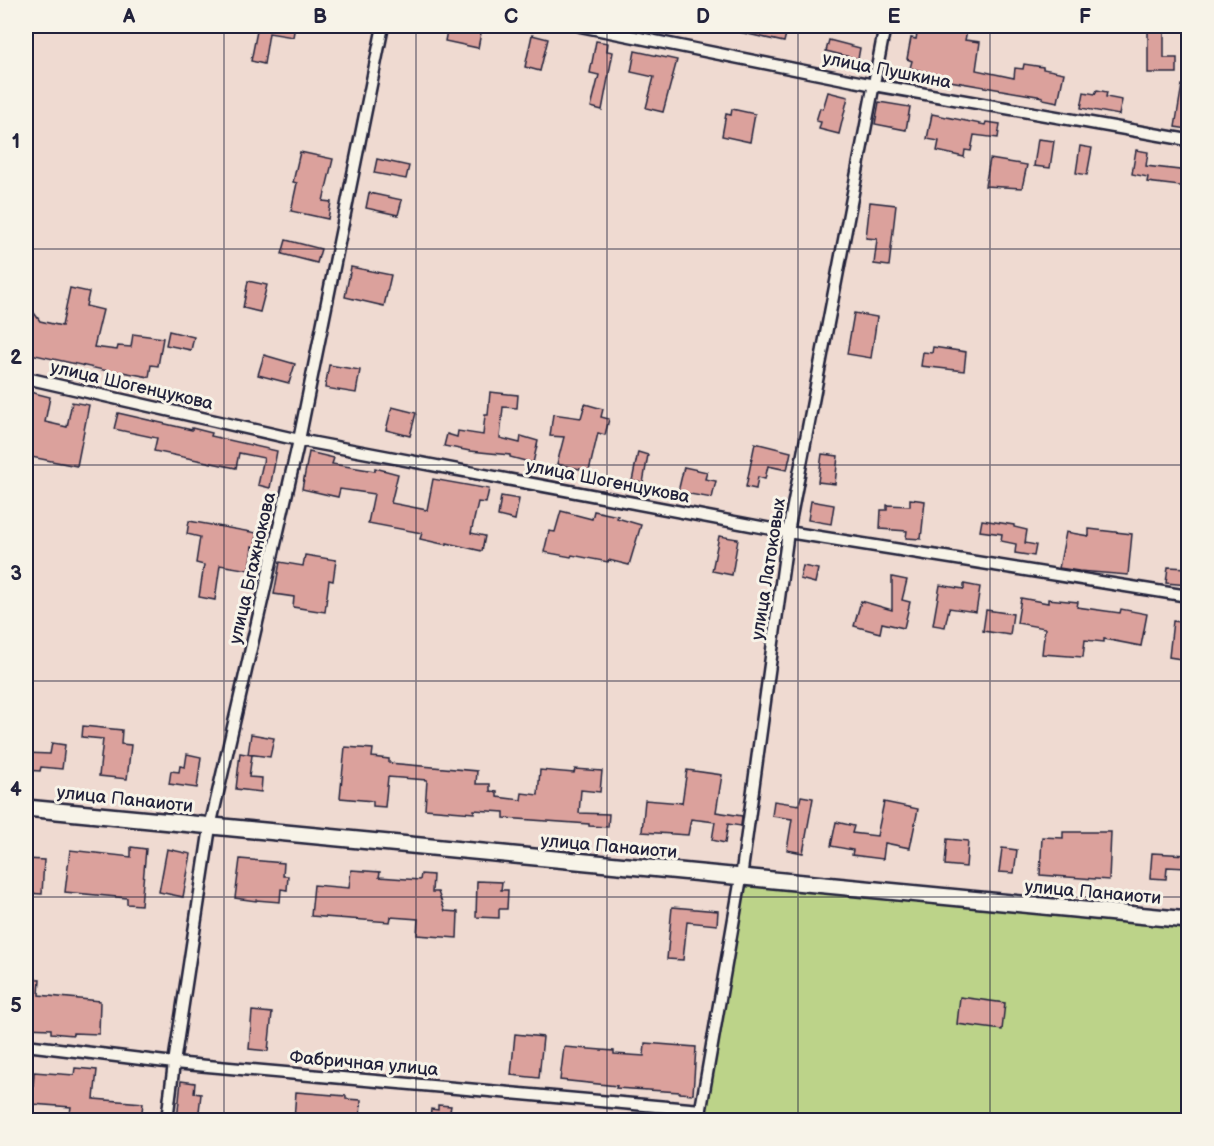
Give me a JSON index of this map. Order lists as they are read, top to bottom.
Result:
{
  "streets": {
    "street": [
      "улица Пушкина",
      "улица Шогенцукова",
      "улица Бгажнокова",
      "улица Латоковых",
      "улица Панаиоти",
      "Фабричная улица"
    ]
  },
  "crossings": [
    ["улица Пушкина", "улица Латоковых"],
    ["улица Шогенцукова", "улица Бгажнокова"],
    ["улица Шогенцукова", "улица Латоковых"],
    ["улица Бгажнокова", "улица Панаиоти"],
    ["улица Бгажнокова", "Фабричная улица"],
    ["улица Латоковых", "улица Панаиоти"],
    ["улица Латоковых", "Фабричная улица"]
  ],
  "grid": {
    "columns": [
      "A",
      "B",
      "C",
      "D",
      "E",
      "F"
    ],
    "rows": [
      "1",
      "2",
      "3",
      "4",
      "5"
    ]
  }
}
